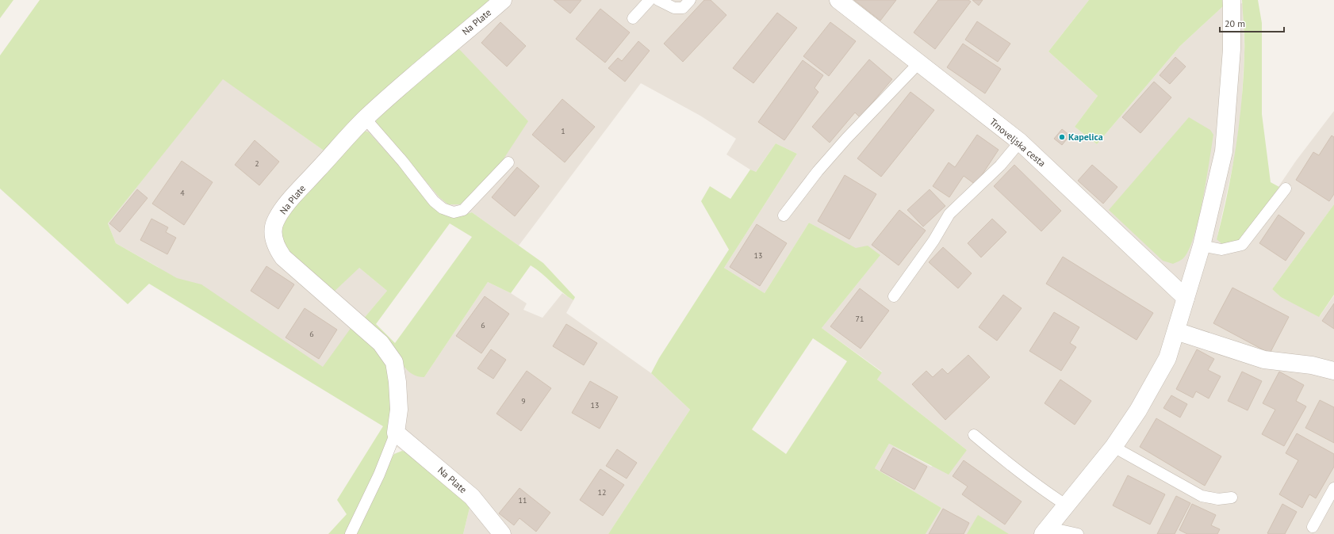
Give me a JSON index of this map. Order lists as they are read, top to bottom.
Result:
{
  "streets": {
    "street": ["Na Plate", "Trnoveljska cesta"]
  },
  "places": ["Kapelica"],
  "house_numbers": [
    "1",
    "2",
    "4",
    "13",
    "71",
    "6",
    "6",
    "9",
    "13",
    "12",
    "11"
  ],
  "scale_bar": "20 m"
}
